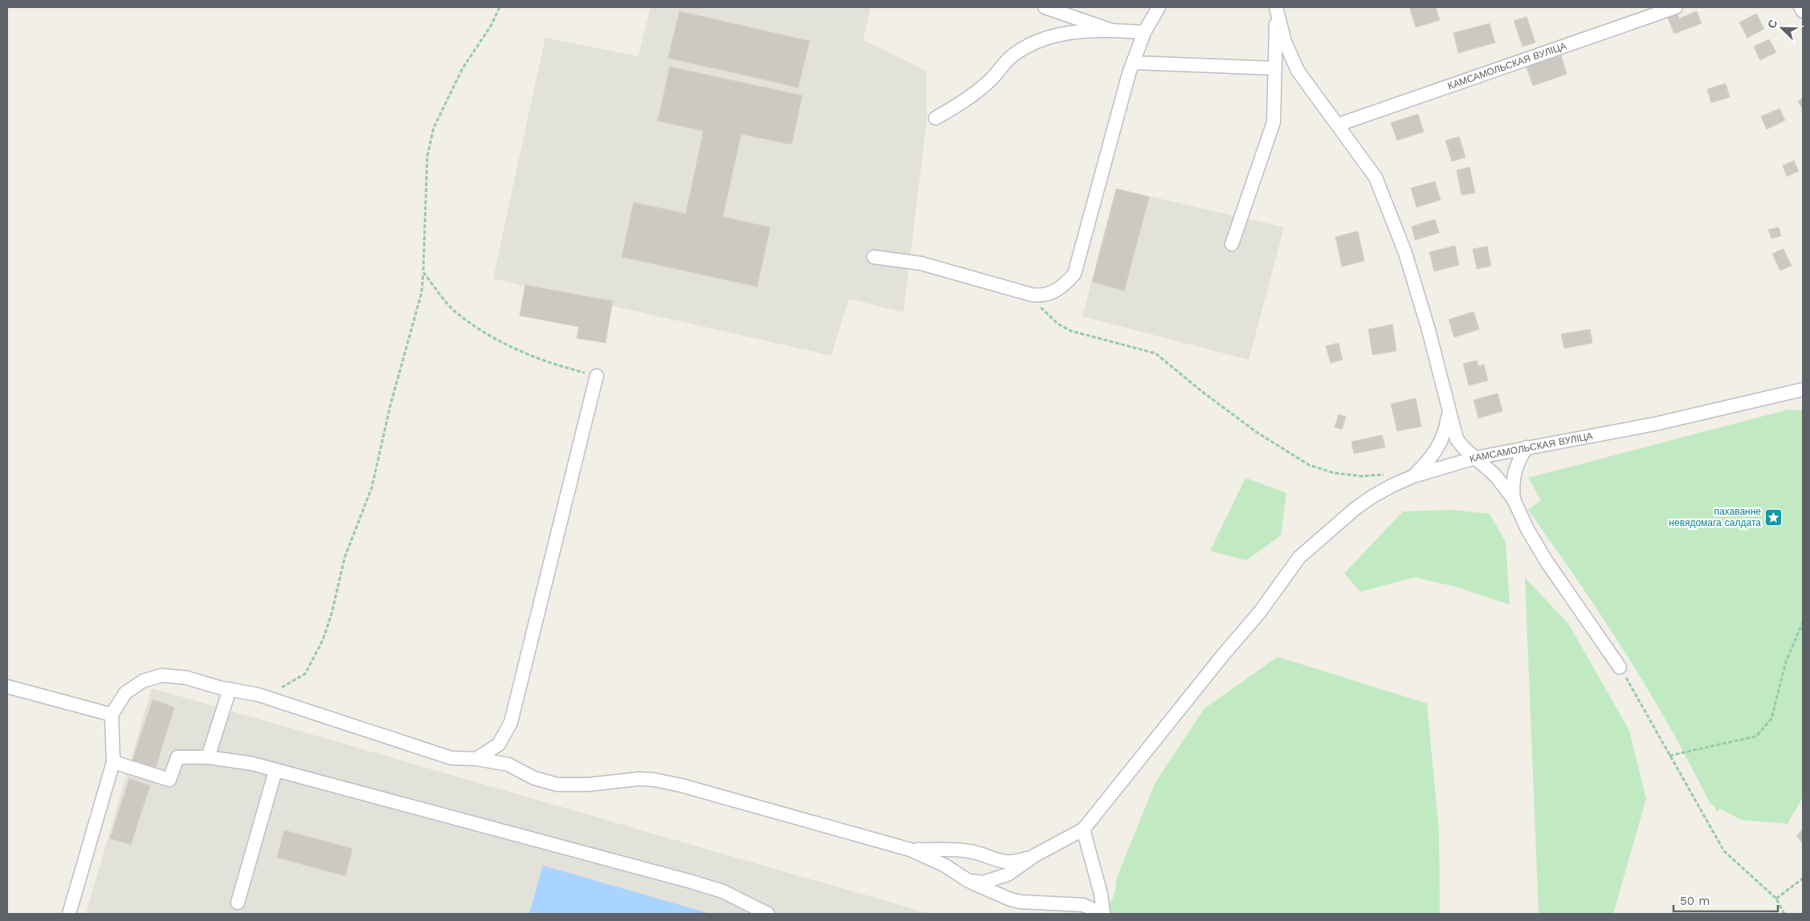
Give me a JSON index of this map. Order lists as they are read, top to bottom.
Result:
{
  "streets": {
    "street": ["КАМСАМОЛЬСКАЯ ВУЛІЦА"]
  },
  "places": {
    "place": ["пахаванне невядомага салдата"]
  },
  "scale_bar": "50 m",
  "north": "top left"
}
